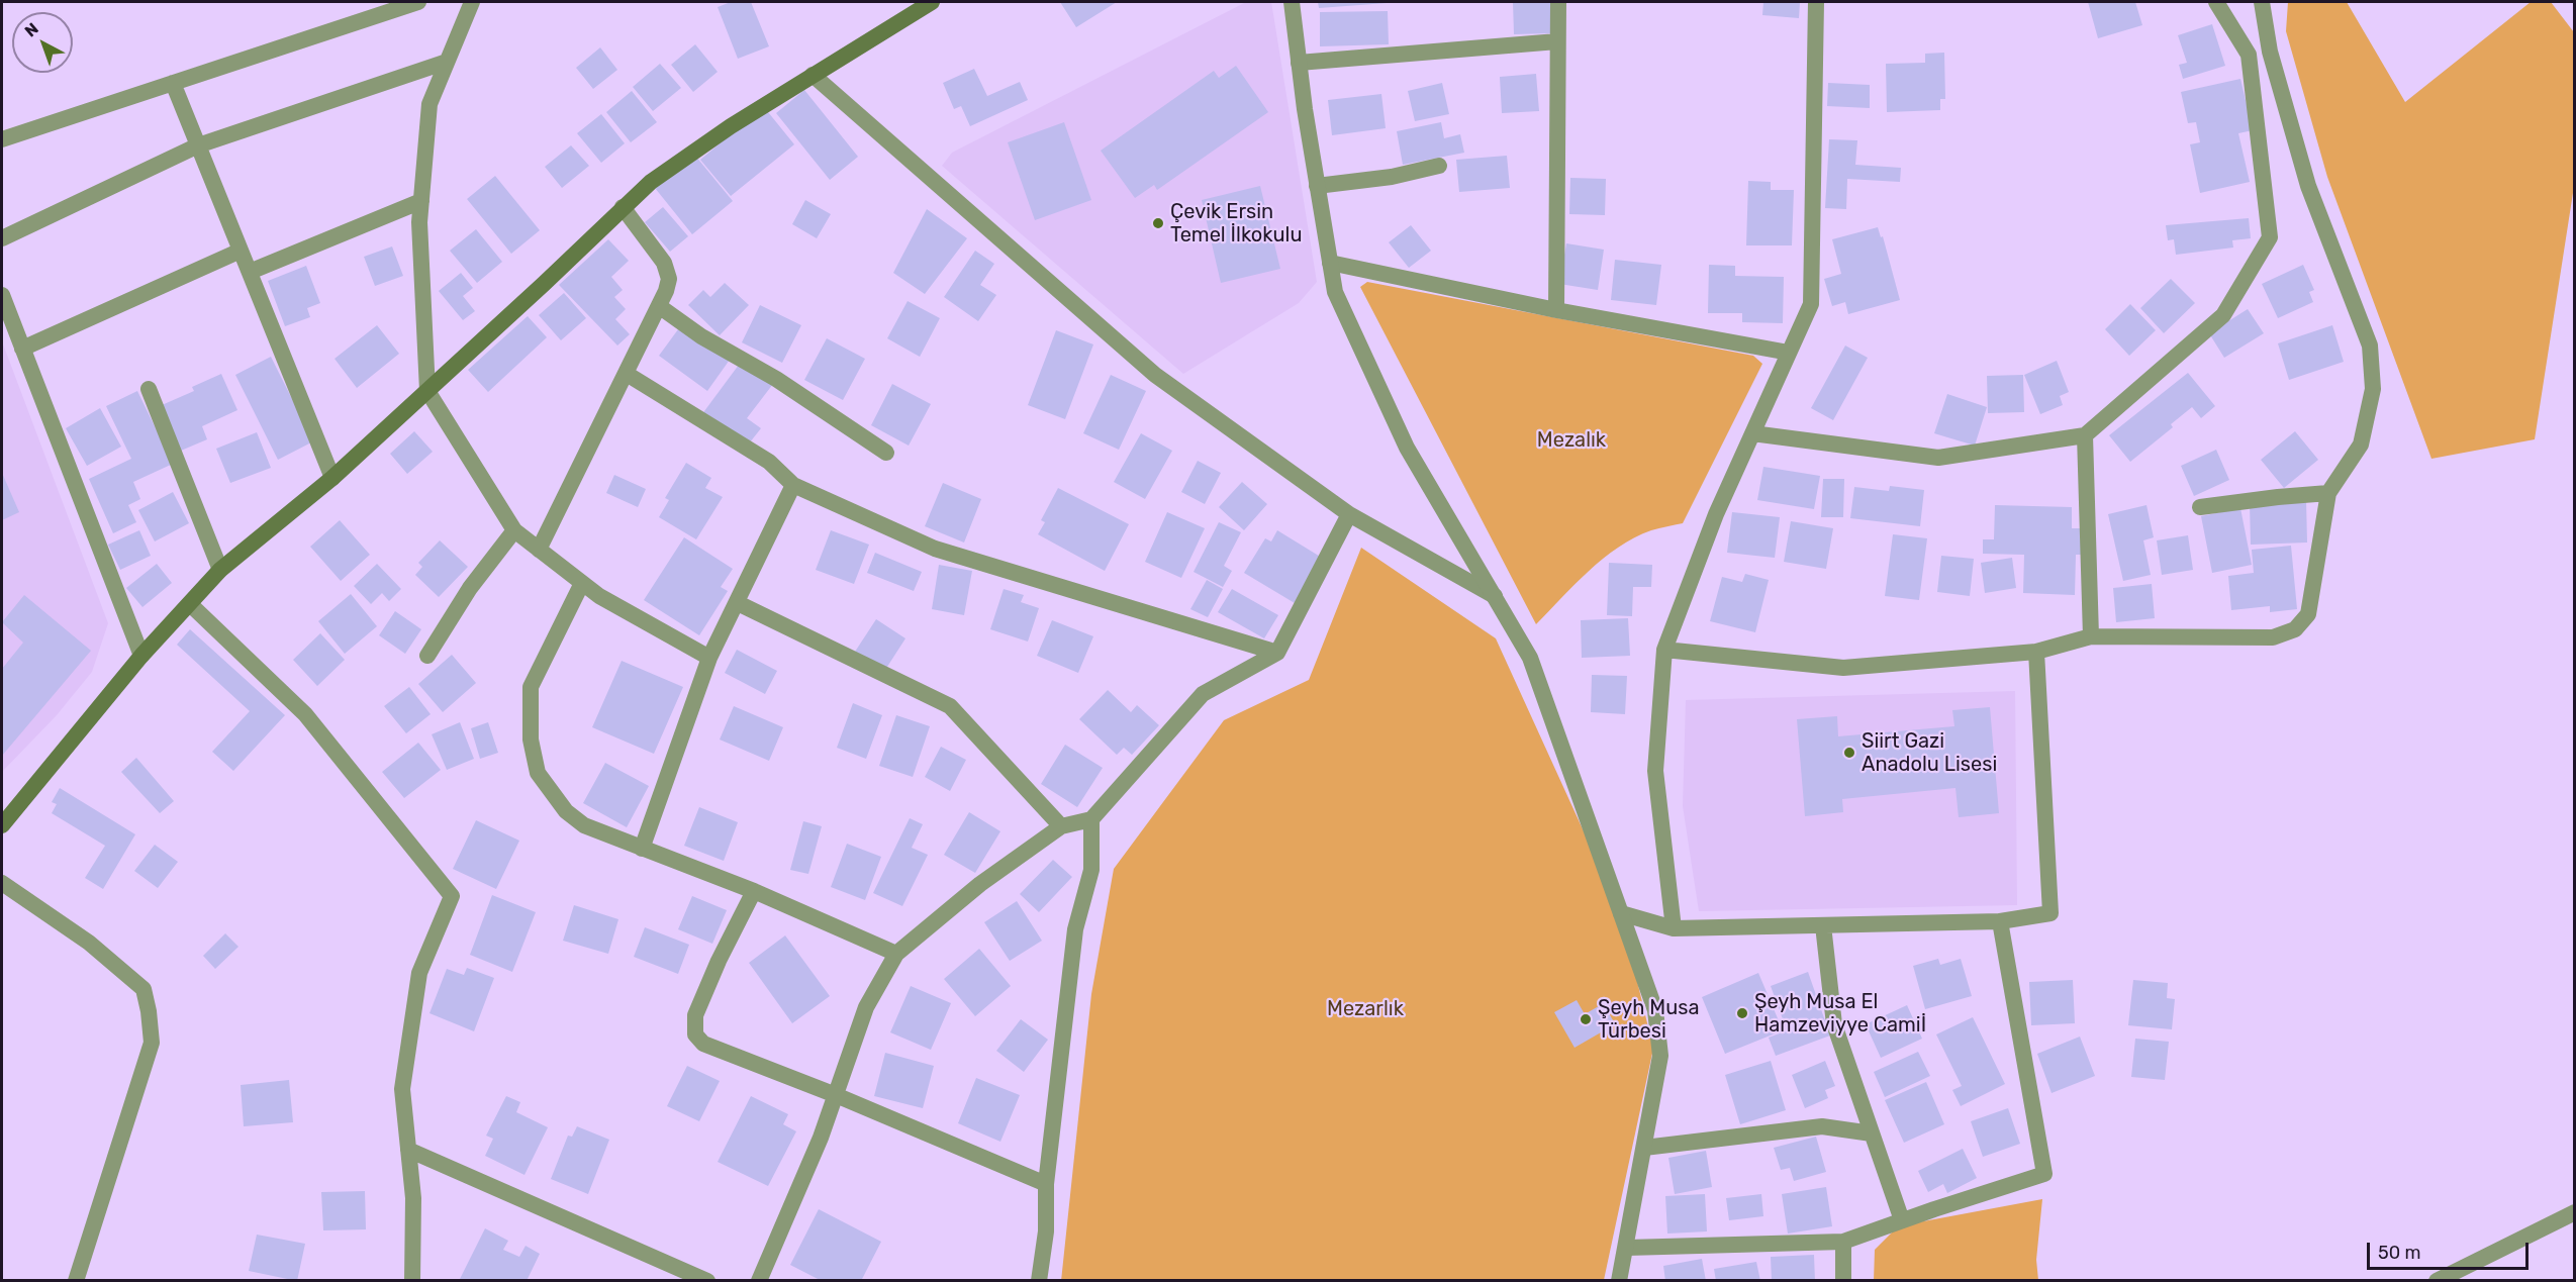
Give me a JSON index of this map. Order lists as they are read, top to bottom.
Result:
{
  "parks": ["Mezalık", "Mezarlık"],
  "places": [
    "Çevik Ersin Temel İlkokulu",
    "Siirt Gazi Anadolu Lisesi",
    "Şeyh Musa El Hamzeviyye Camiİ",
    "Şeyh Musa Türbesi"
  ],
  "scale_bar": "50 m",
  "north": "top left"
}
